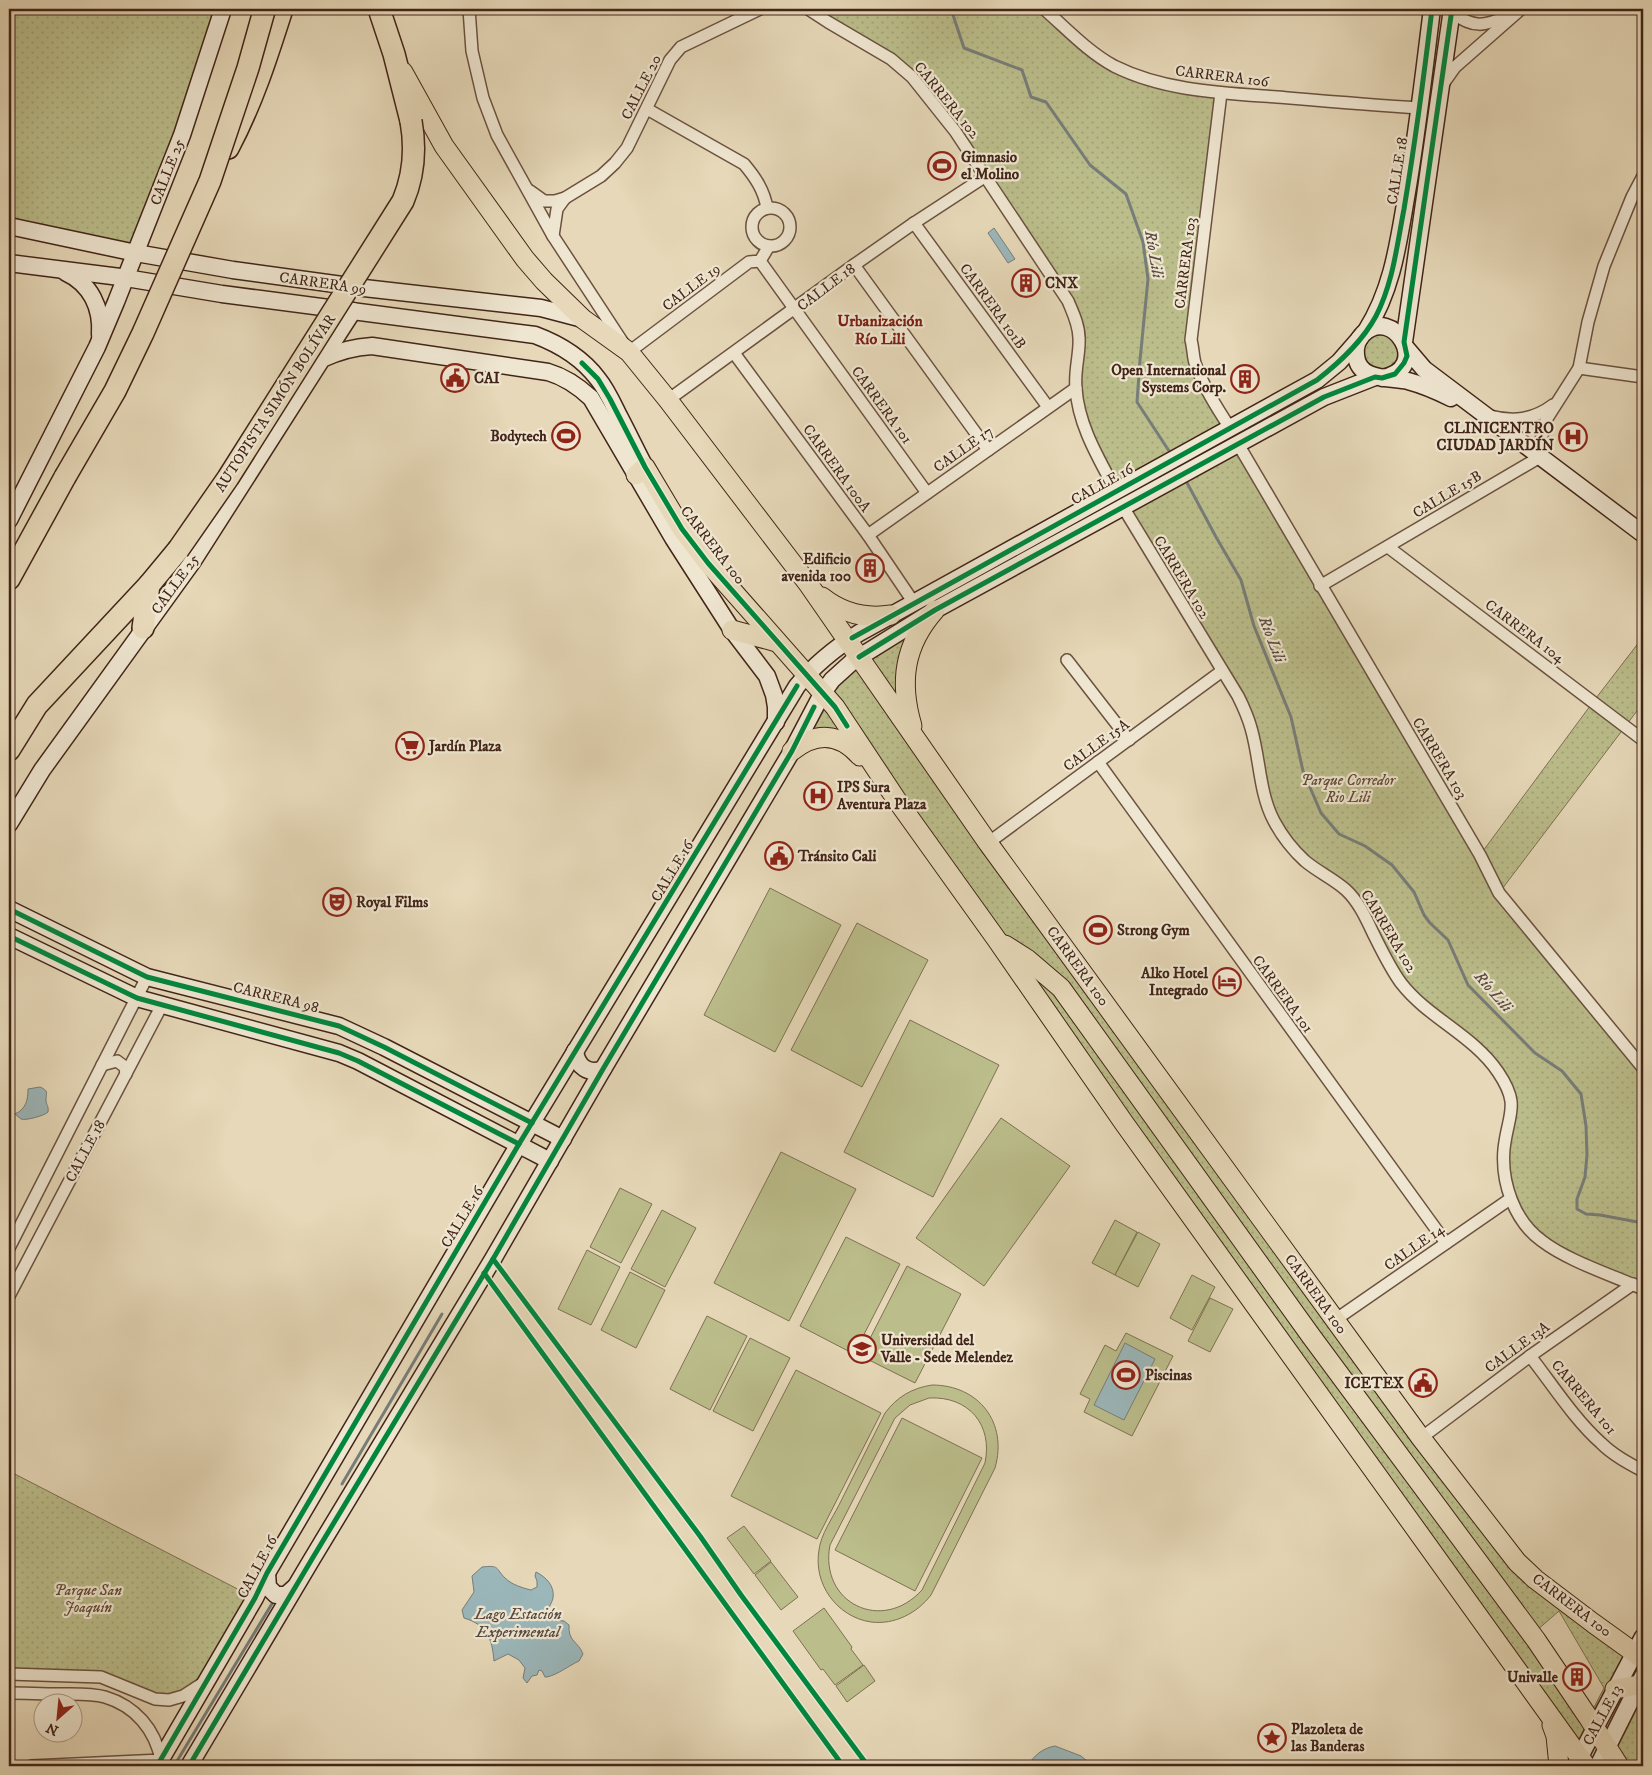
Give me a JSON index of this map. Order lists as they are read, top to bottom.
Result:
{
  "streets": {
    "highway": ["AUTOPISTA SIMÓN BOLÍVAR"],
    "main road": ["CARRERA 99", "CARRERA 100"],
    "street": [
      "CARRERA 106",
      "CALLE 20",
      "CARRERA 102",
      "CALLE 18",
      "CALLE 25",
      "CARRERA 103",
      "CALLE 19",
      "CARRERA 101B",
      "CARRERA 101",
      "CALLE 17",
      "CARRERA 100A",
      "CALLE 16",
      "CALLE 15B",
      "CARRERA 104",
      "CALLE 15A",
      "CARRERA 98",
      "CALLE 14",
      "CALLE 13A",
      "CALLE 13"
    ]
  },
  "crossings": [
    ["CARRERA 106", "CALLE 18"],
    ["CARRERA 106", "CARRERA 103"],
    ["CARRERA 102", "CALLE 18"],
    ["CARRERA 102", "CALLE 17"],
    ["CARRERA 102", "CALLE 16"],
    ["CARRERA 102", "CALLE 15A"],
    ["CARRERA 102", "CALLE 14"],
    ["CARRERA 102", "CALLE 13A"],
    ["CALLE 18", "CARRERA 101B"],
    ["CALLE 18", "CARRERA 101"],
    ["CALLE 18", "CARRERA 100A"],
    ["CALLE 18", "CALLE 16"],
    ["CALLE 18", "CARRERA 100"],
    ["CALLE 18", "CARRERA 98"],
    ["CALLE 25", "CARRERA 99"],
    ["CALLE 25", "CARRERA 100"],
    ["CARRERA 103", "CALLE 16"],
    ["CARRERA 103", "CALLE 15B"],
    ["CARRERA 99", "CALLE 19"],
    ["CARRERA 99", "CARRERA 100"],
    ["CALLE 19", "CARRERA 101"],
    ["CALLE 19", "CARRERA 100"],
    ["CARRERA 101B", "CALLE 17"],
    ["CARRERA 101", "CALLE 17"],
    ["CARRERA 101", "CALLE 15A"],
    ["CARRERA 101", "CALLE 14"],
    ["CARRERA 101", "CALLE 13A"],
    ["CALLE 17", "CARRERA 100A"],
    ["CARRERA 100A", "CALLE 16"],
    ["CALLE 16", "CARRERA 100"],
    ["CALLE 16", "CARRERA 98"],
    ["CALLE 15B", "CARRERA 104"],
    ["CARRERA 100", "CALLE 15A"],
    ["CARRERA 100", "CALLE 14"],
    ["CARRERA 100", "CALLE 13A"],
    ["CARRERA 100", "CALLE 13"]
  ],
  "districts": ["Urbanización Río Lili"],
  "water": ["Río Lili", "Lago Estación Experimental"],
  "parks": ["Parque Corredor Rio Lili", "Parque San Joaquín"],
  "places": {
    "sports": [
      "Gimnasio el Molino",
      "Bodytech",
      "Strong Gym",
      "Piscinas"
    ],
    "building": [
      "CNX",
      "Open International Systems Corp.",
      "Edificio avenida 100",
      "Univalle"
    ],
    "public building": ["CAI", "Tránsito Cali", "ICETEX"],
    "hospital": ["CLINICENTRO CIUDAD JARDÍN", "IPS Sura Aventura Plaza"],
    "supermarket": ["Jardín Plaza"],
    "theatre": ["Royal Films"],
    "hotel": ["Alko Hotel Integrado"],
    "school or university": ["Universidad del Valle - Sede Melendez"],
    "place": ["Plazoleta de las Banderas"]
  },
  "north": "bottom left"
}
